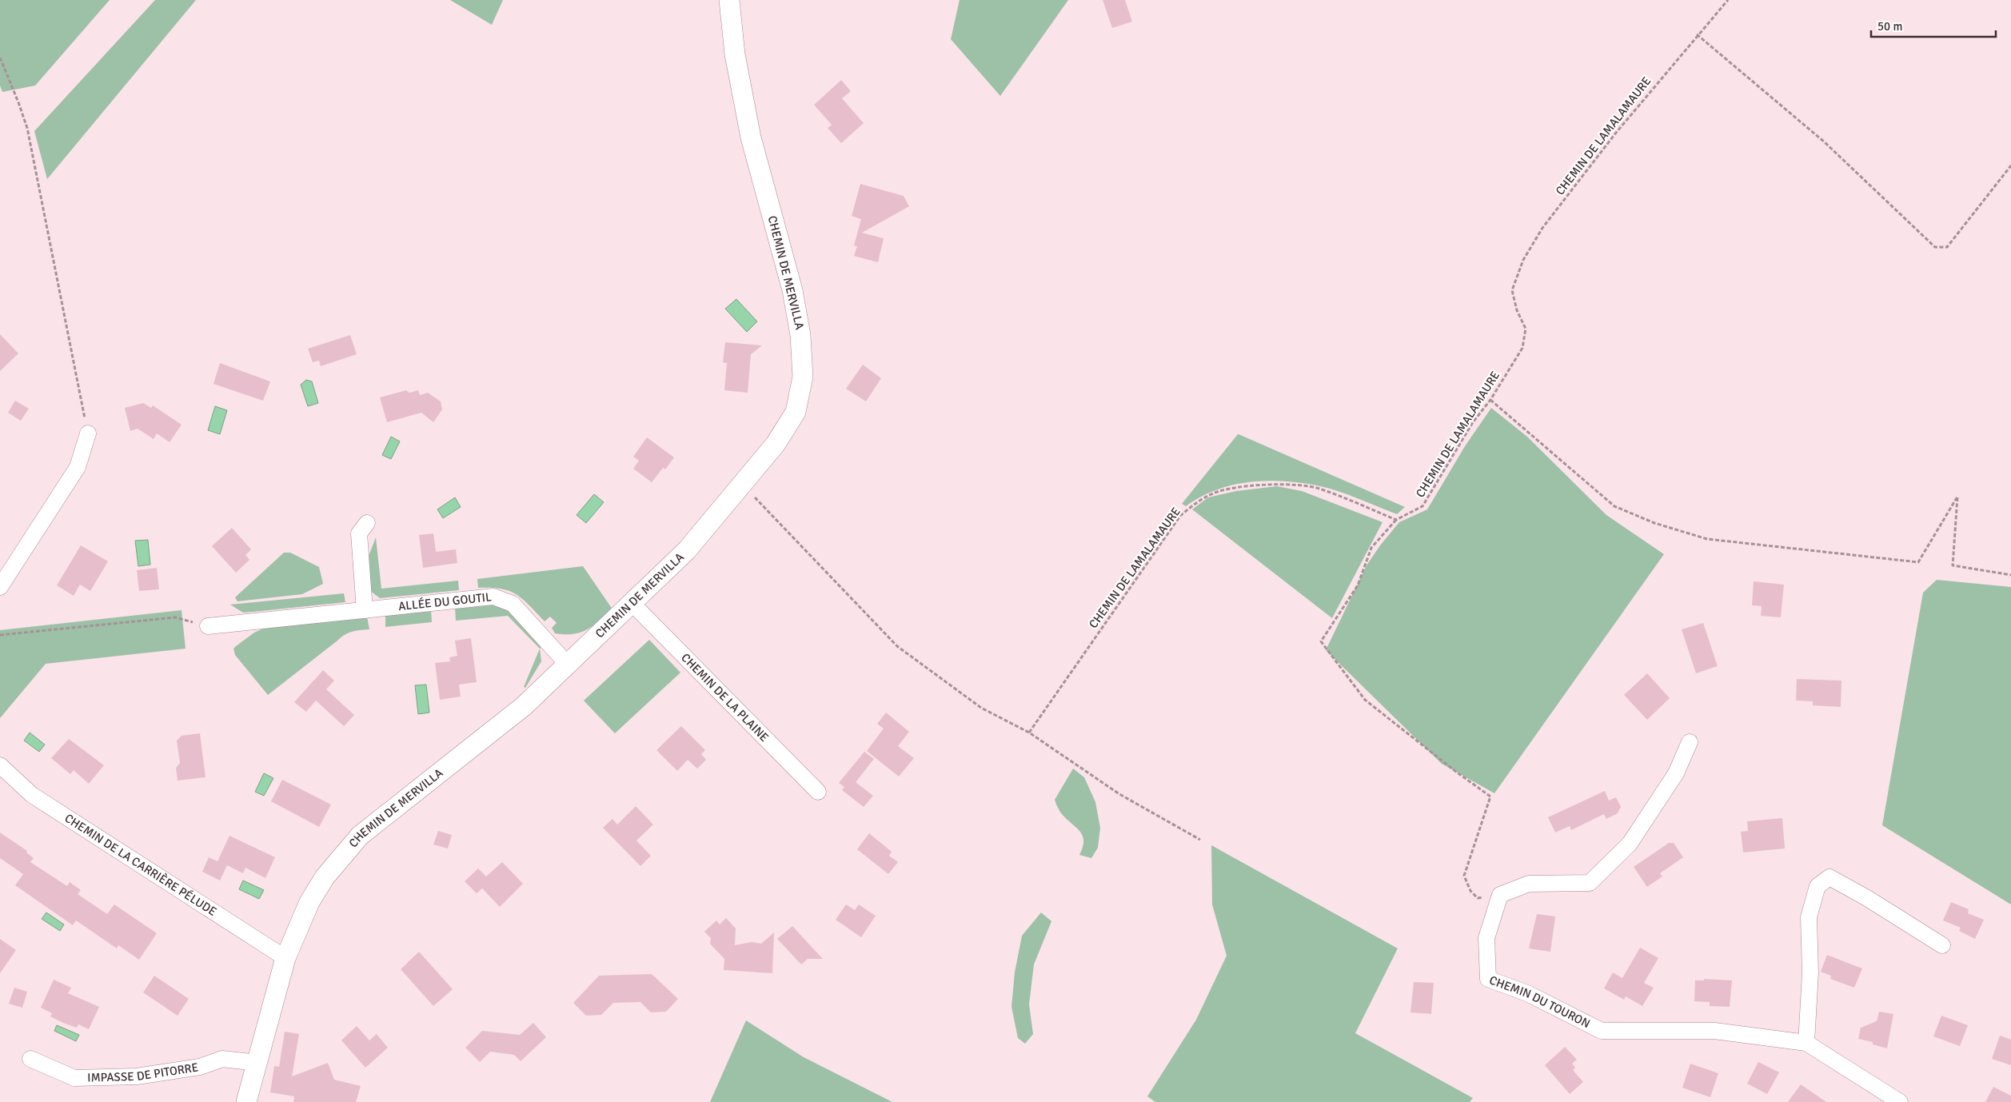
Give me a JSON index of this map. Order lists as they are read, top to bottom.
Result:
{
  "streets": {
    "street": [
      "CHEMIN DE MERVILLA",
      "ALLÉE DU GOUTIL",
      "CHEMIN DE LA PLAINE",
      "CHEMIN DE LA CARRIÈRE PÉLUDE",
      "CHEMIN DU TOURON",
      "IMPASSE DE PITORRE"
    ],
    "path": ["CHEMIN DE LAMALAMAURE"]
  },
  "crossings": [
    ["CHEMIN DE MERVILLA", "ALLÉE DU GOUTIL"],
    ["CHEMIN DE MERVILLA", "CHEMIN DE LA PLAINE"],
    ["CHEMIN DE MERVILLA", "CHEMIN DE LA CARRIÈRE PÉLUDE"],
    ["CHEMIN DE MERVILLA", "IMPASSE DE PITORRE"]
  ],
  "scale_bar": "50 m"
}
